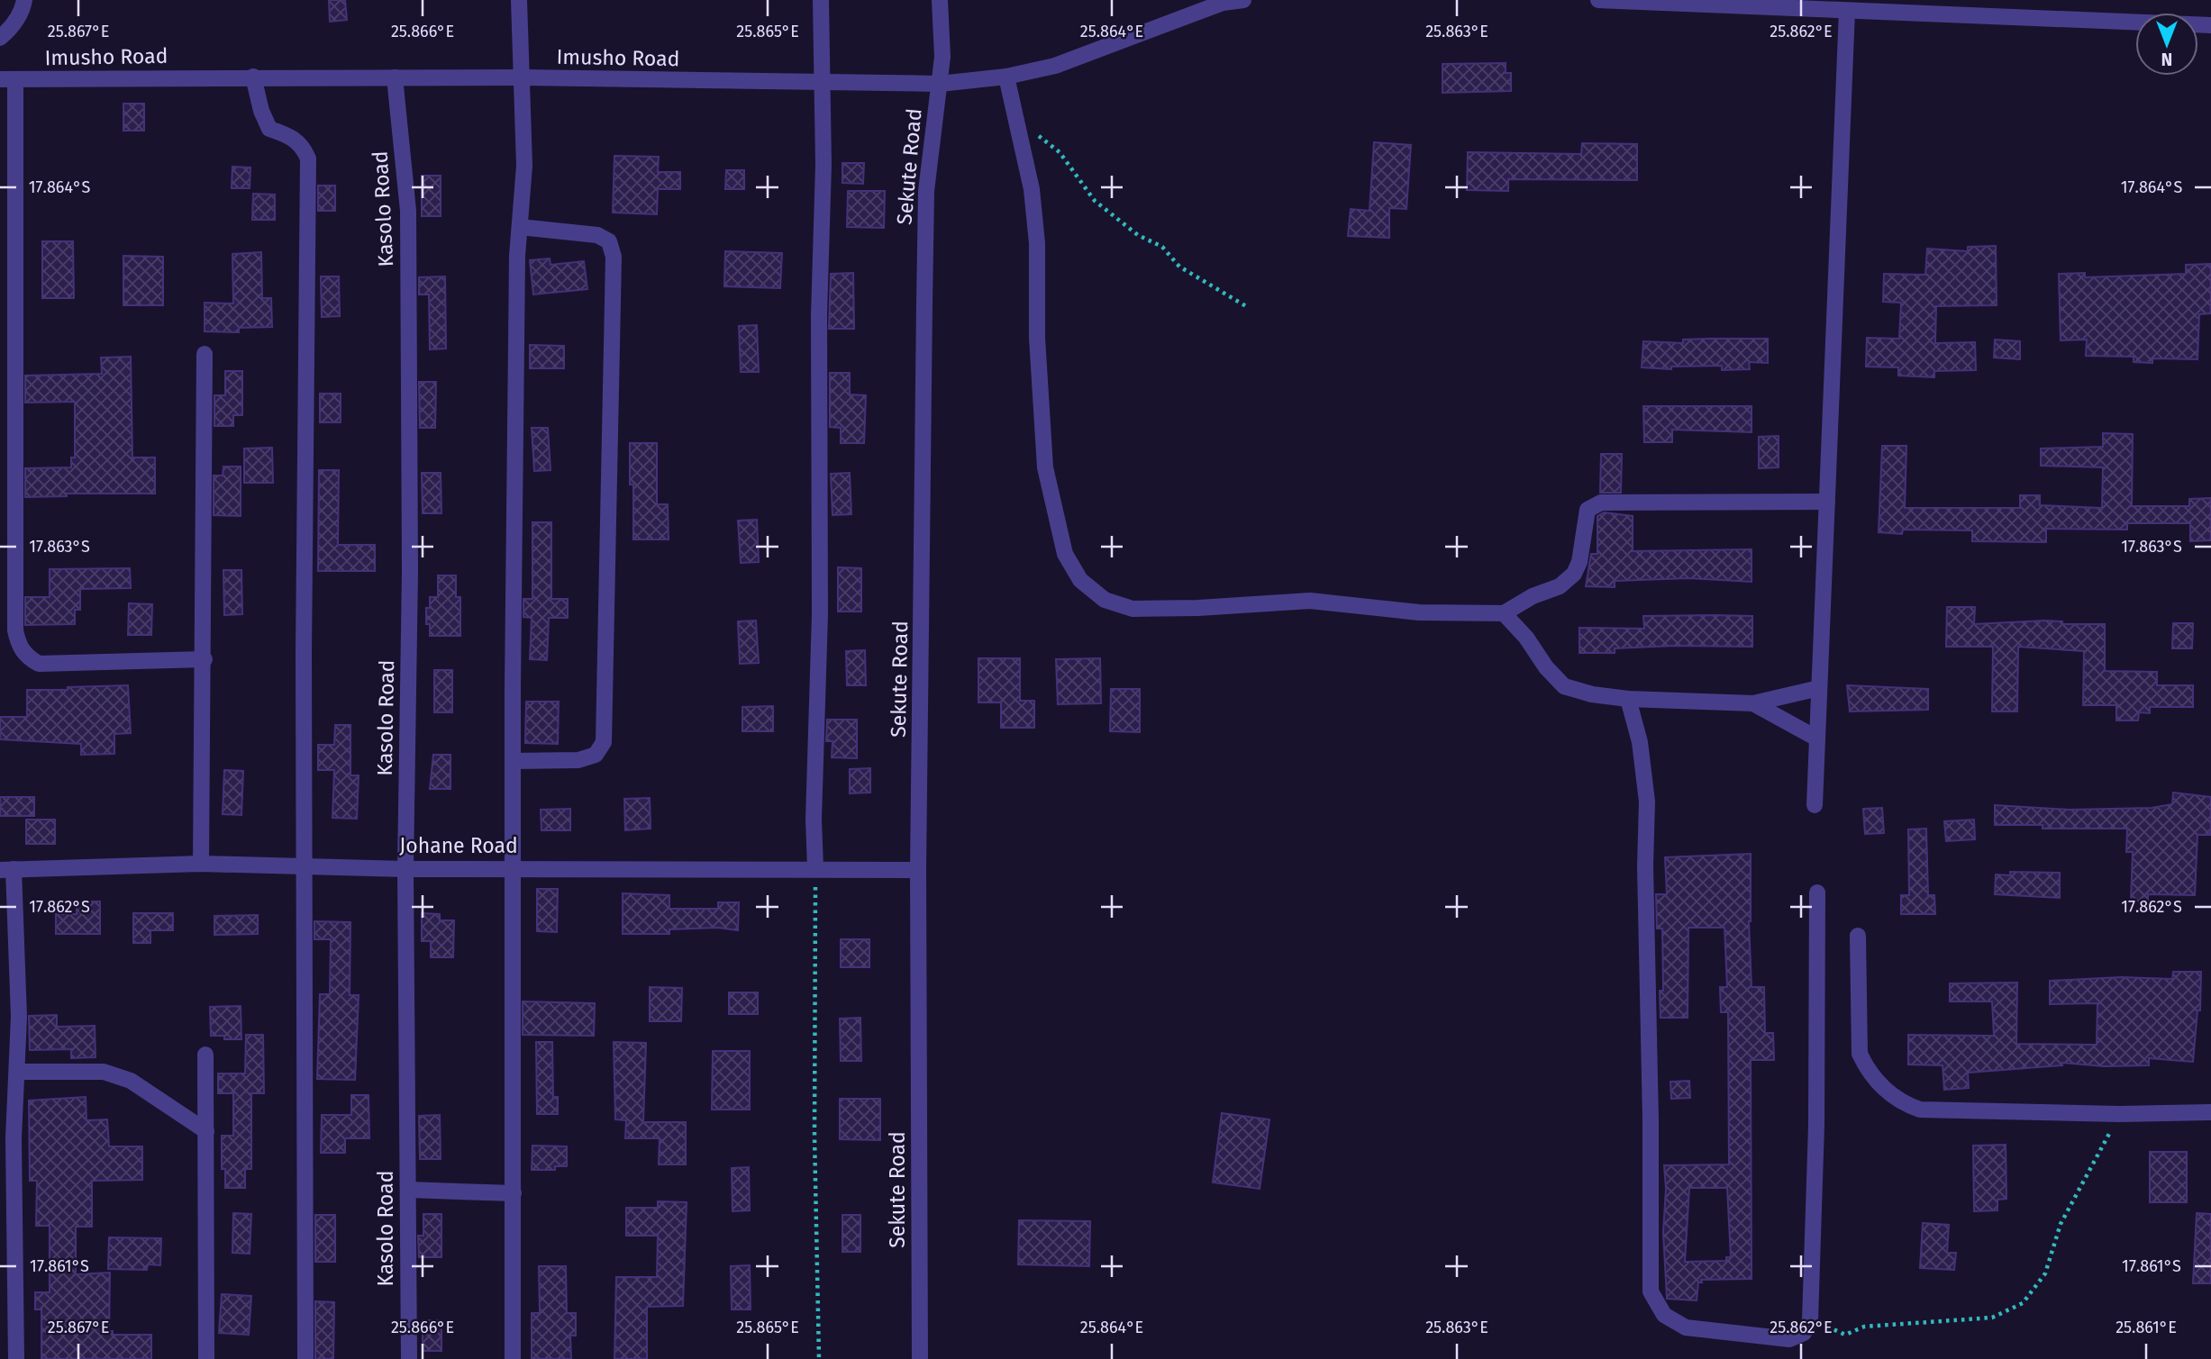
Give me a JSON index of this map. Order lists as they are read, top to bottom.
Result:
{
  "streets": {
    "street": [
      "Imusho Road",
      "Sekute Road",
      "Kasolo Road",
      "Johane Road"
    ]
  },
  "crossings": [
    ["Imusho Road", "Sekute Road"],
    ["Imusho Road", "Kasolo Road"],
    ["Sekute Road", "Johane Road"],
    ["Kasolo Road", "Johane Road"]
  ],
  "north": "bottom",
  "coordinates": [
    "25.867°E",
    "25.866°E",
    "25.865°E",
    "25.864°E",
    "25.863°E",
    "25.862°E",
    "17.864°S",
    "17.863°S",
    "17.862°S",
    "17.861°S",
    "25.861°E"
  ]
}
